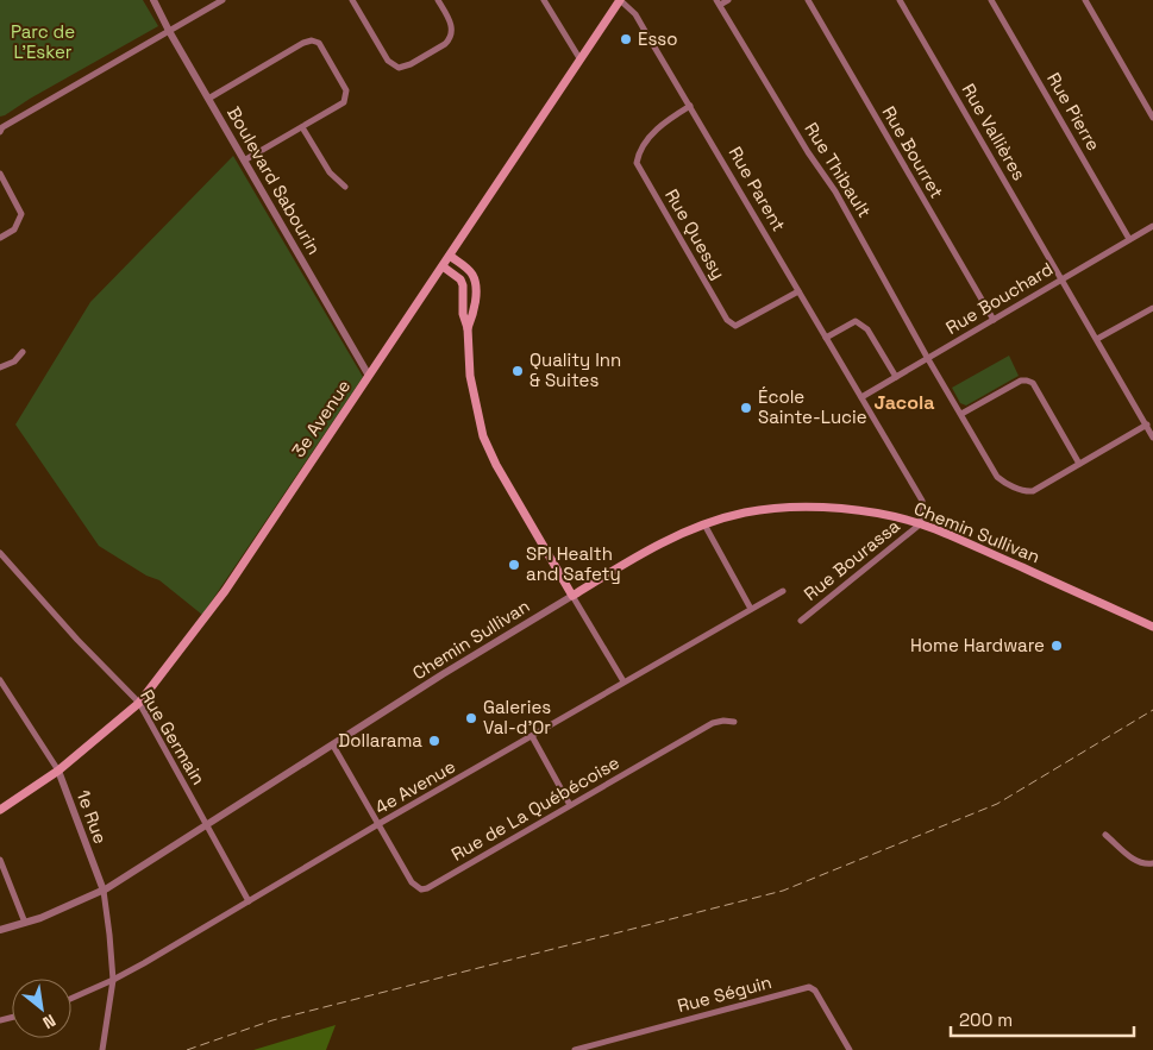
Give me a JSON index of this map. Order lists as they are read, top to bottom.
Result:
{
  "streets": {
    "main road": ["3e Avenue", "Chemin Sullivan"],
    "street": [
      "Rue Pierre",
      "Rue Vallières",
      "Rue Bourret",
      "Rue Thibault",
      "Boulevard Sabourin",
      "Rue Parent",
      "Rue Quessy",
      "Rue Bouchard",
      "Rue Bourassa",
      "Rue Germain",
      "4e Avenue",
      "Rue de La Québécoise",
      "1e Rue",
      "Rue Séguin"
    ]
  },
  "crossings": [
    ["Rue Pierre", "Rue Bouchard"],
    ["Rue Vallières", "Rue Thibault"],
    ["Rue Vallières", "Rue Bouchard"],
    ["Rue Bourret", "Rue Bouchard"],
    ["Rue Thibault", "Rue Bouchard"],
    ["Boulevard Sabourin", "3e Avenue"],
    ["Rue Parent", "Rue Quessy"],
    ["Rue Parent", "Rue Bouchard"],
    ["Rue Parent", "3e Avenue"],
    ["Rue Parent", "Rue Bourassa"],
    ["Rue Bouchard", "Rue Bourassa"],
    ["3e Avenue", "Rue Germain"],
    ["3e Avenue", "1e Rue"],
    ["Chemin Sullivan", "Rue Bourassa"],
    ["Chemin Sullivan", "Rue Germain"],
    ["Chemin Sullivan", "1e Rue"],
    ["Rue Germain", "4e Avenue"],
    ["4e Avenue", "Rue de La Québécoise"],
    ["4e Avenue", "1e Rue"]
  ],
  "districts": ["Jacola"],
  "parks": ["Parc de L'Esker"],
  "places": [
    "Esso",
    "Quality Inn & Suites",
    "École Sainte-Lucie",
    "SPI Health and Safety",
    "Home Hardware",
    "Galeries Val-d'Or",
    "Dollarama"
  ],
  "scale_bar": "200 m",
  "north": "bottom right"
}
